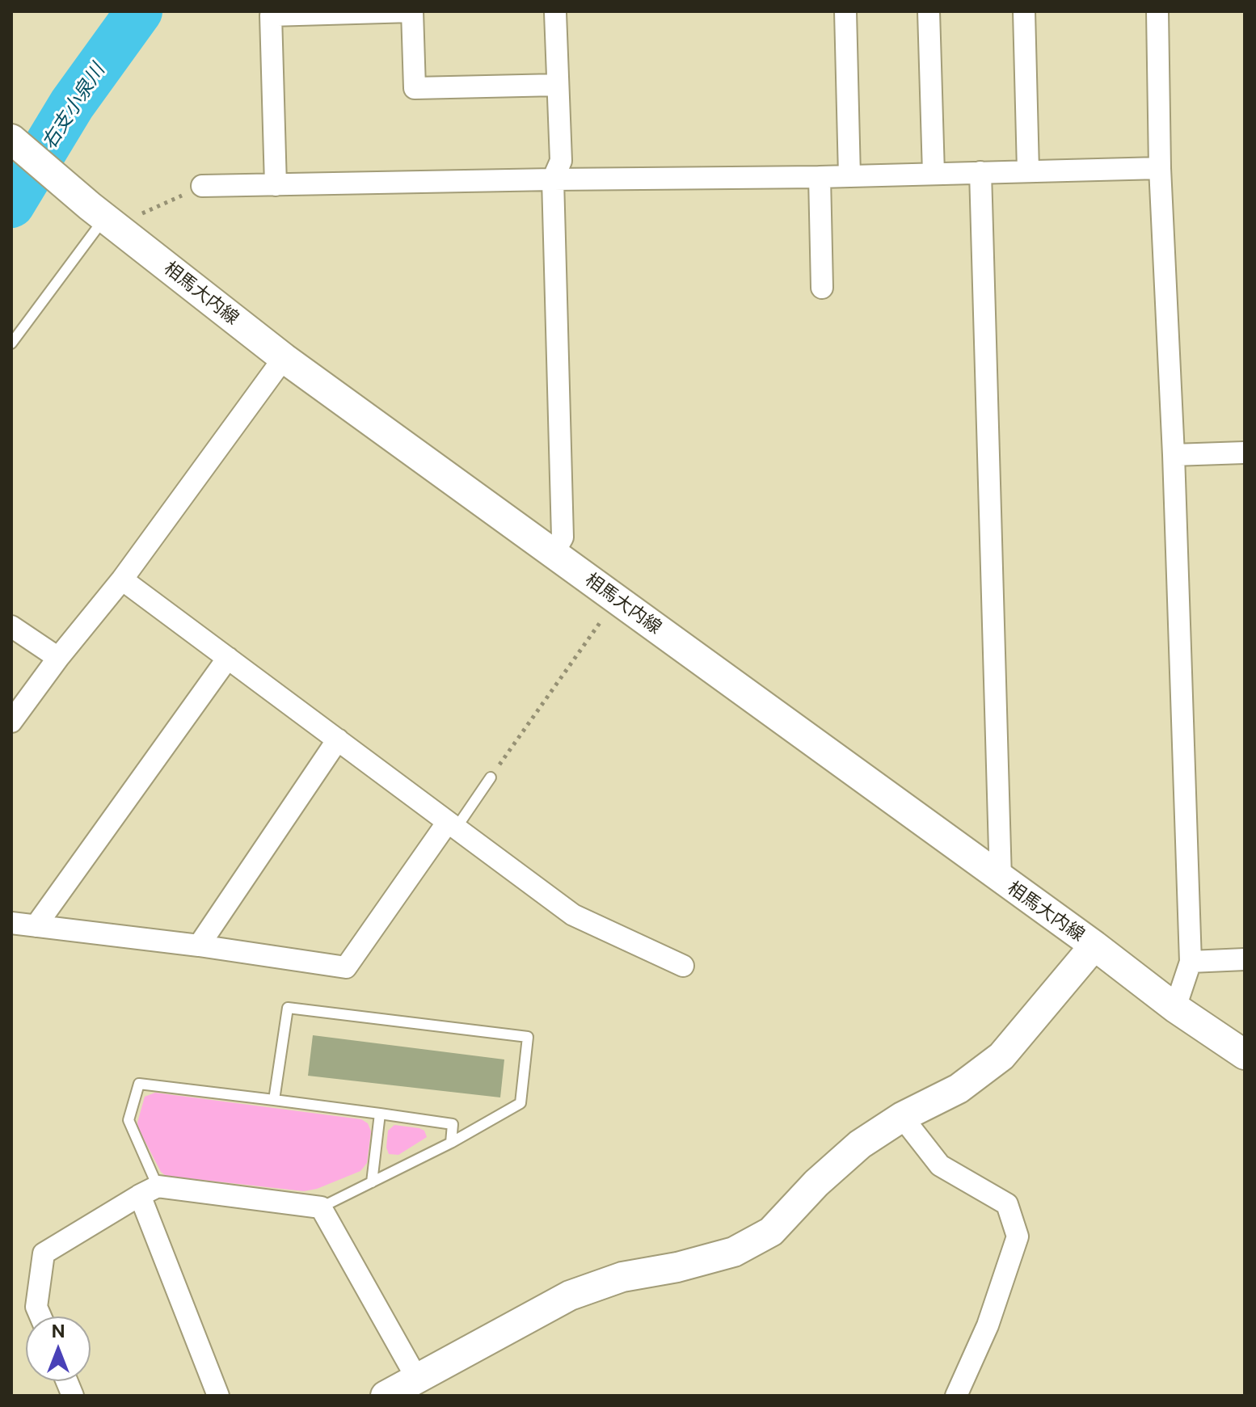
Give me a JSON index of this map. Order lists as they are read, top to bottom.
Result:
{
  "streets": {
    "main road": ["相馬大内線"]
  },
  "water": ["右支小泉川"],
  "north": "top"
}
